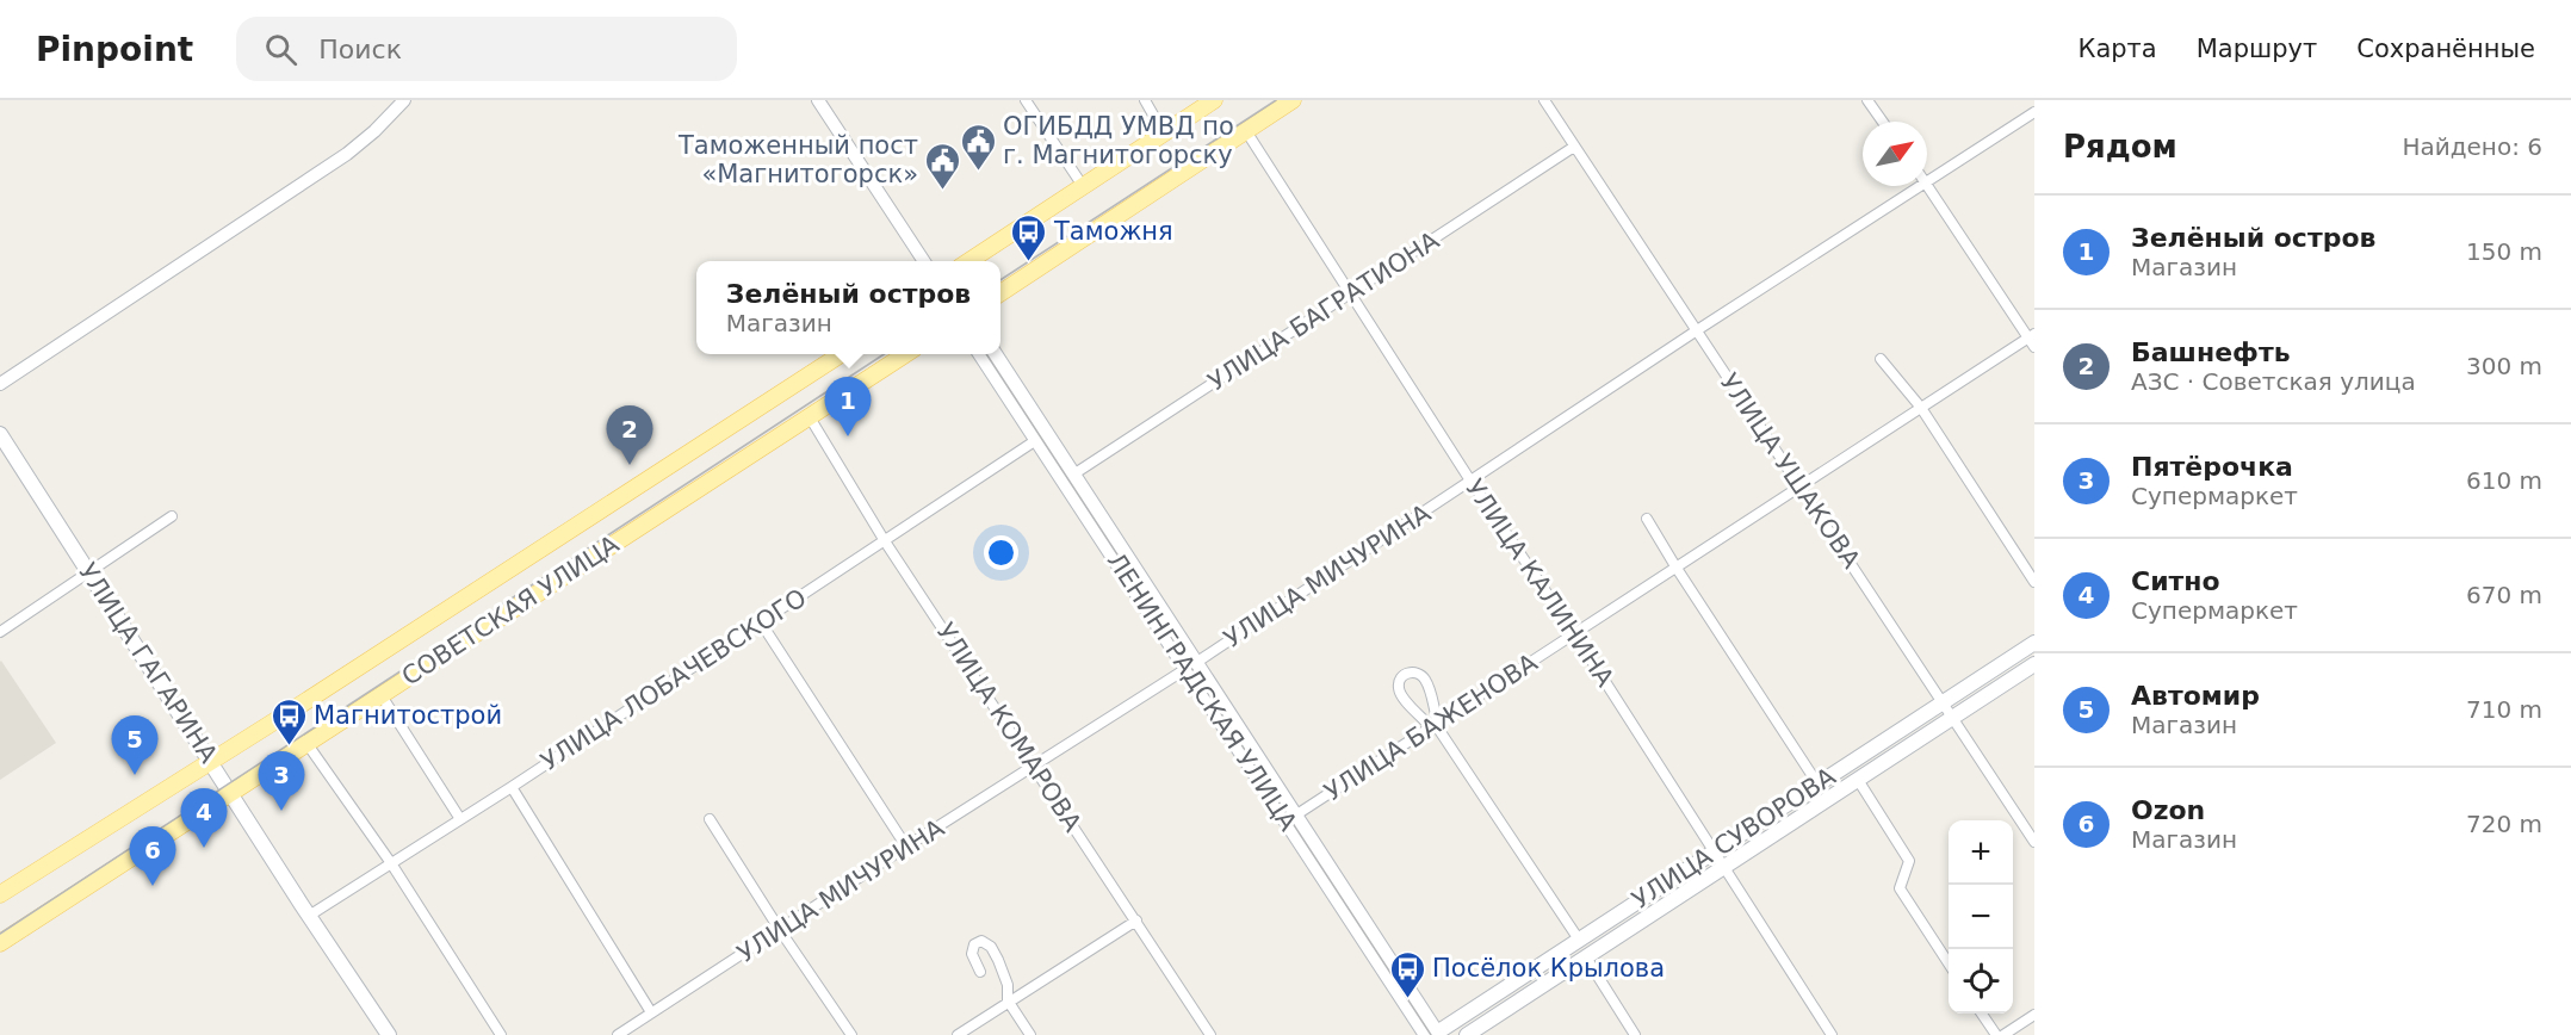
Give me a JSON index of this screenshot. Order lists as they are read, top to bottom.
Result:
{
  "streets": {
    "main road": [
      "СОВЕТСКАЯ УЛИЦА",
      "УЛИЦА ГАГАРИНА",
      "ЛЕНИНГРАДСКАЯ УЛИЦА",
      "УЛИЦА СУВОРОВА"
    ],
    "street": [
      "УЛИЦА БАГРАТИОНА",
      "УЛИЦА УШАКОВА",
      "УЛИЦА МИЧУРИНА",
      "УЛИЦА КАЛИНИНА",
      "УЛИЦА ЛОБАЧЕВСКОГО",
      "УЛИЦА КОМАРОВА",
      "УЛИЦА БАЖЕНОВА"
    ]
  },
  "crossings": [
    ["УЛИЦА БАГРАТИОНА", "УЛИЦА УШАКОВА"],
    ["УЛИЦА БАГРАТИОНА", "УЛИЦА КАЛИНИНА"],
    ["УЛИЦА БАГРАТИОНА", "ЛЕНИНГРАДСКАЯ УЛИЦА"],
    ["УЛИЦА УШАКОВА", "УЛИЦА МИЧУРИНА"],
    ["УЛИЦА УШАКОВА", "УЛИЦА БАЖЕНОВА"],
    ["УЛИЦА УШАКОВА", "УЛИЦА СУВОРОВА"],
    ["УЛИЦА МИЧУРИНА", "УЛИЦА КАЛИНИНА"],
    ["УЛИЦА МИЧУРИНА", "ЛЕНИНГРАДСКАЯ УЛИЦА"],
    ["УЛИЦА МИЧУРИНА", "УЛИЦА КОМАРОВА"],
    ["УЛИЦА КАЛИНИНА", "УЛИЦА БАЖЕНОВА"],
    ["УЛИЦА КАЛИНИНА", "УЛИЦА СУВОРОВА"],
    ["СОВЕТСКАЯ УЛИЦА", "УЛИЦА ГАГАРИНА"],
    ["СОВЕТСКАЯ УЛИЦА", "УЛИЦА КОМАРОВА"],
    ["УЛИЦА ГАГАРИНА", "УЛИЦА ЛОБАЧЕВСКОГО"],
    ["УЛИЦА ЛОБАЧЕВСКОГО", "ЛЕНИНГРАДСКАЯ УЛИЦА"],
    ["УЛИЦА ЛОБАЧЕВСКОГО", "УЛИЦА КОМАРОВА"],
    ["ЛЕНИНГРАДСКАЯ УЛИЦА", "УЛИЦА БАЖЕНОВА"],
    ["ЛЕНИНГРАДСКАЯ УЛИЦА", "УЛИЦА СУВОРОВА"]
  ],
  "places": {
    "public building": ["ОГИБДД УМВД по г. Магнитогорску", "Таможенный пост «Магнитогорск»"],
    "bus stop": ["Таможня", "Магнитострой", "Посёлок Крылова"]
  },
  "north": "top right",
  "page": {
    "header": "Pinpoint",
    "search": "Поиск",
    "nav": ["Карта", "Маршрут", "Сохранённые"],
    "heading": ["Рядом", "Найдено: 6"],
    "list": [
      {
        "mark": "1",
        "name": "Зелёный остров",
        "note": "Магазин",
        "value": "150 m"
      },
      {
        "mark": "2",
        "name": "Башнефть",
        "note": "АЗС · Советская улица",
        "value": "300 m"
      },
      {
        "mark": "3",
        "name": "Пятёрочка",
        "note": "Супермаркет",
        "value": "610 m"
      },
      {
        "mark": "4",
        "name": "Ситно",
        "note": "Супермаркет",
        "value": "670 m"
      },
      {
        "mark": "5",
        "name": "Автомир",
        "note": "Магазин",
        "value": "710 m"
      },
      {
        "mark": "6",
        "name": "Ozon",
        "note": "Магазин",
        "value": "720 m"
      }
    ],
    "popup": ["Зелёный остров", "Магазин"],
    "pins": [
      "1",
      "2",
      "5",
      "3",
      "4",
      "6"
    ],
    "map_buttons": ["+", "−"]
  }
}
